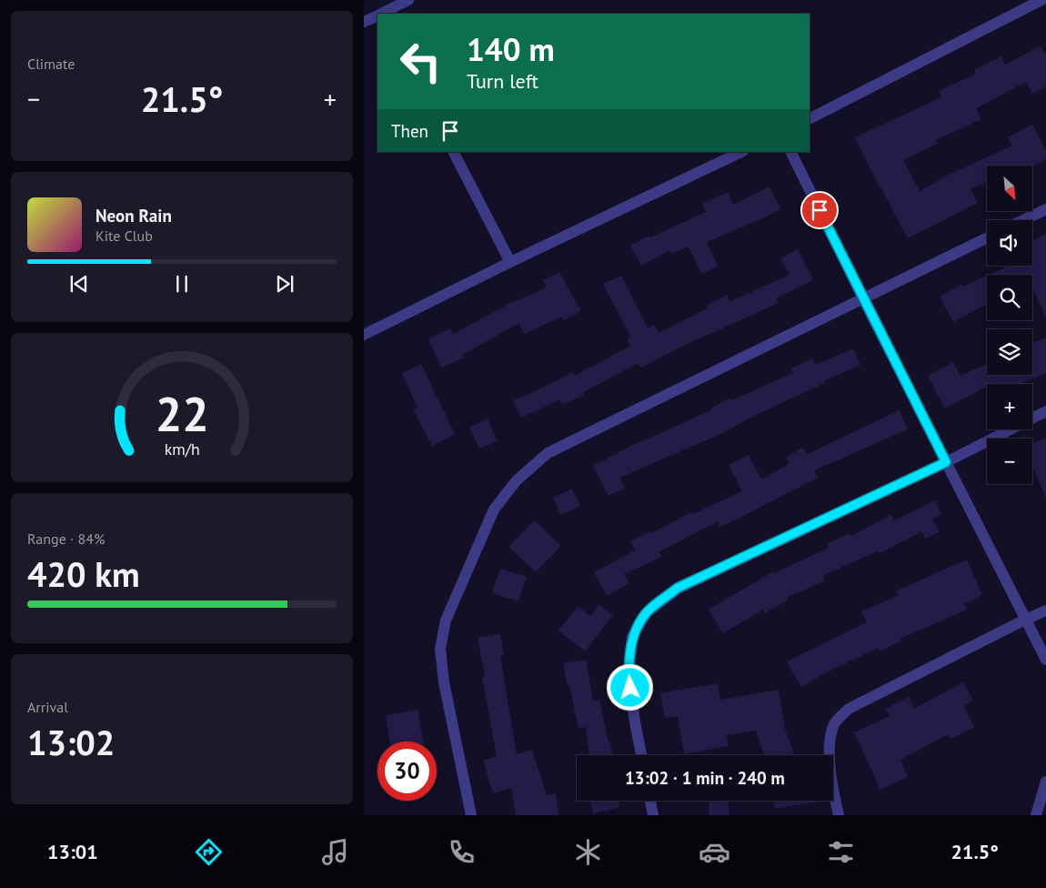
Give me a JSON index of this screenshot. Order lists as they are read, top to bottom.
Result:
{
  "north": "bottom right",
  "page": {
    "tile": [
      "Climate",
      ["Range · 84%", "420 km"],
      ["Arrival", "13:02"]
    ],
    "turn": ["140 m", "Turn left"],
    "heat": ["−", "21.5°", "+"],
    "then": "Then",
    "map_buttons": ["+", "−"],
    "song": ["Neon Rain", "Kite Club"],
    "limit": "30",
    "trip": "13:02 · 1 min · 240 m",
    "tabs": ["13:01", "21.5°"],
    "gauge": ["22", "km/h"]
  }
}
